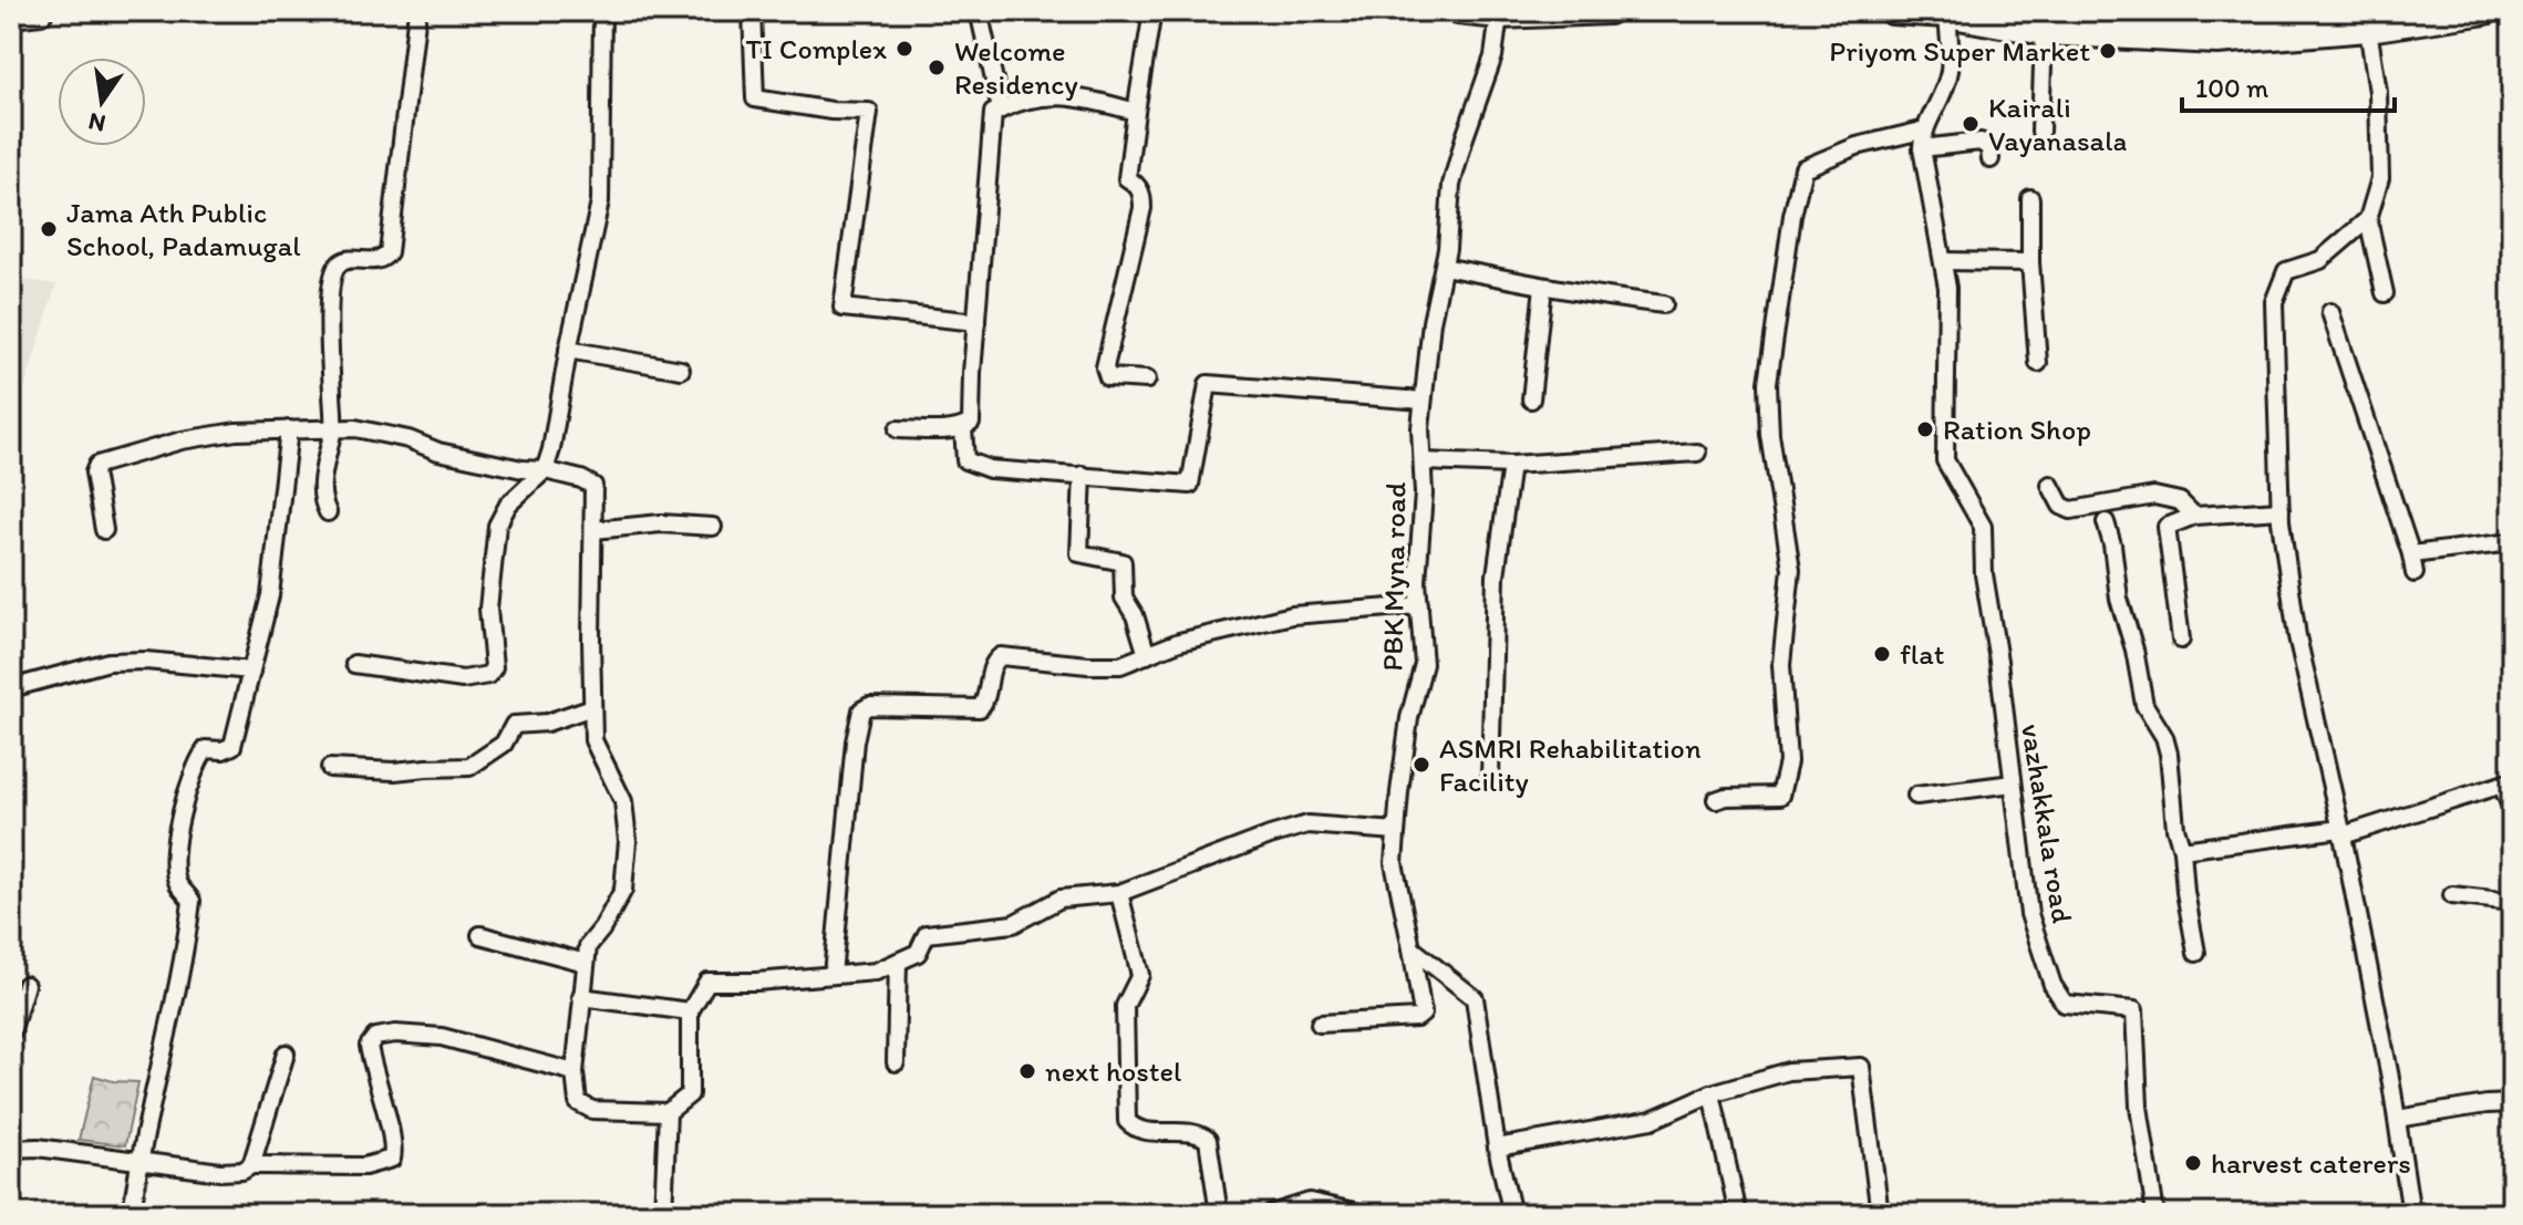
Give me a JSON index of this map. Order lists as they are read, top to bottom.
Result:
{
  "streets": {
    "street": ["PBK Myna road", "vazhakkala road"]
  },
  "places": [
    "TI Complex",
    "Priyom Super Market",
    "Welcome Residency",
    "Kairali Vayanasala",
    "Jama Ath Public School, Padamugal",
    "Ration Shop",
    "flat",
    "ASMRI Rehabilitation Facility",
    "next hostel",
    "harvest caterers"
  ],
  "scale_bar": "100 m",
  "north": "bottom"
}
